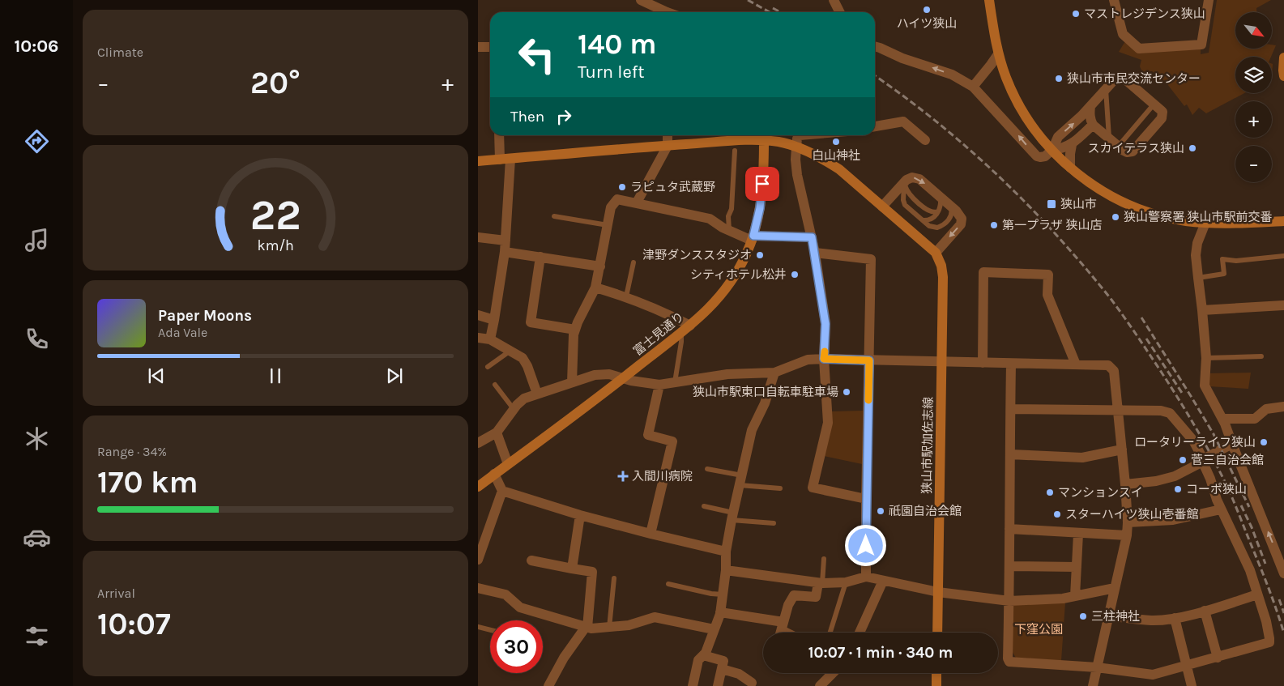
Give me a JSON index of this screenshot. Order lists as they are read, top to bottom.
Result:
{
  "streets": {
    "street": ["富士見通り", "狭山市駅加佐志線"]
  },
  "parks": ["下窪公園"],
  "places": {
    "other": [
      "ハイツ狭山",
      "マストレジデンス狭山",
      "狭山市市民交流センター",
      "白山神社",
      "スカイテラス狭山",
      "ラピュタ武蔵野",
      "狭山警察署 狭山市駅前交番",
      "第一プラザ 狭山店",
      "津野ダンススタジオ",
      "シティホテル松井",
      "狭山市駅東口自転車駐車場",
      "ロータリーライフ狭山",
      "菅三自治会館",
      "コーポ狭山",
      "マンションスイ",
      "祇園自治会館",
      "スターハイツ狭山壱番館",
      "三柱神社"
    ],
    "transit": ["狭山市"],
    "health": ["入間川病院"]
  },
  "north": "bottom right",
  "page": {
    "tabs": "10:06",
    "tile": [
      "Climate",
      ["Range · 34%", "170 km"],
      ["Arrival", "10:07"]
    ],
    "map_buttons": ["+", "−"],
    "turn": ["140 m", "Turn left"],
    "heat": ["−", "20°", "+"],
    "then": "Then",
    "song": ["Paper Moons", "Ada Vale"],
    "limit": "30",
    "trip": "10:07 · 1 min · 340 m",
    "gauge": ["22", "km/h"]
  }
}
